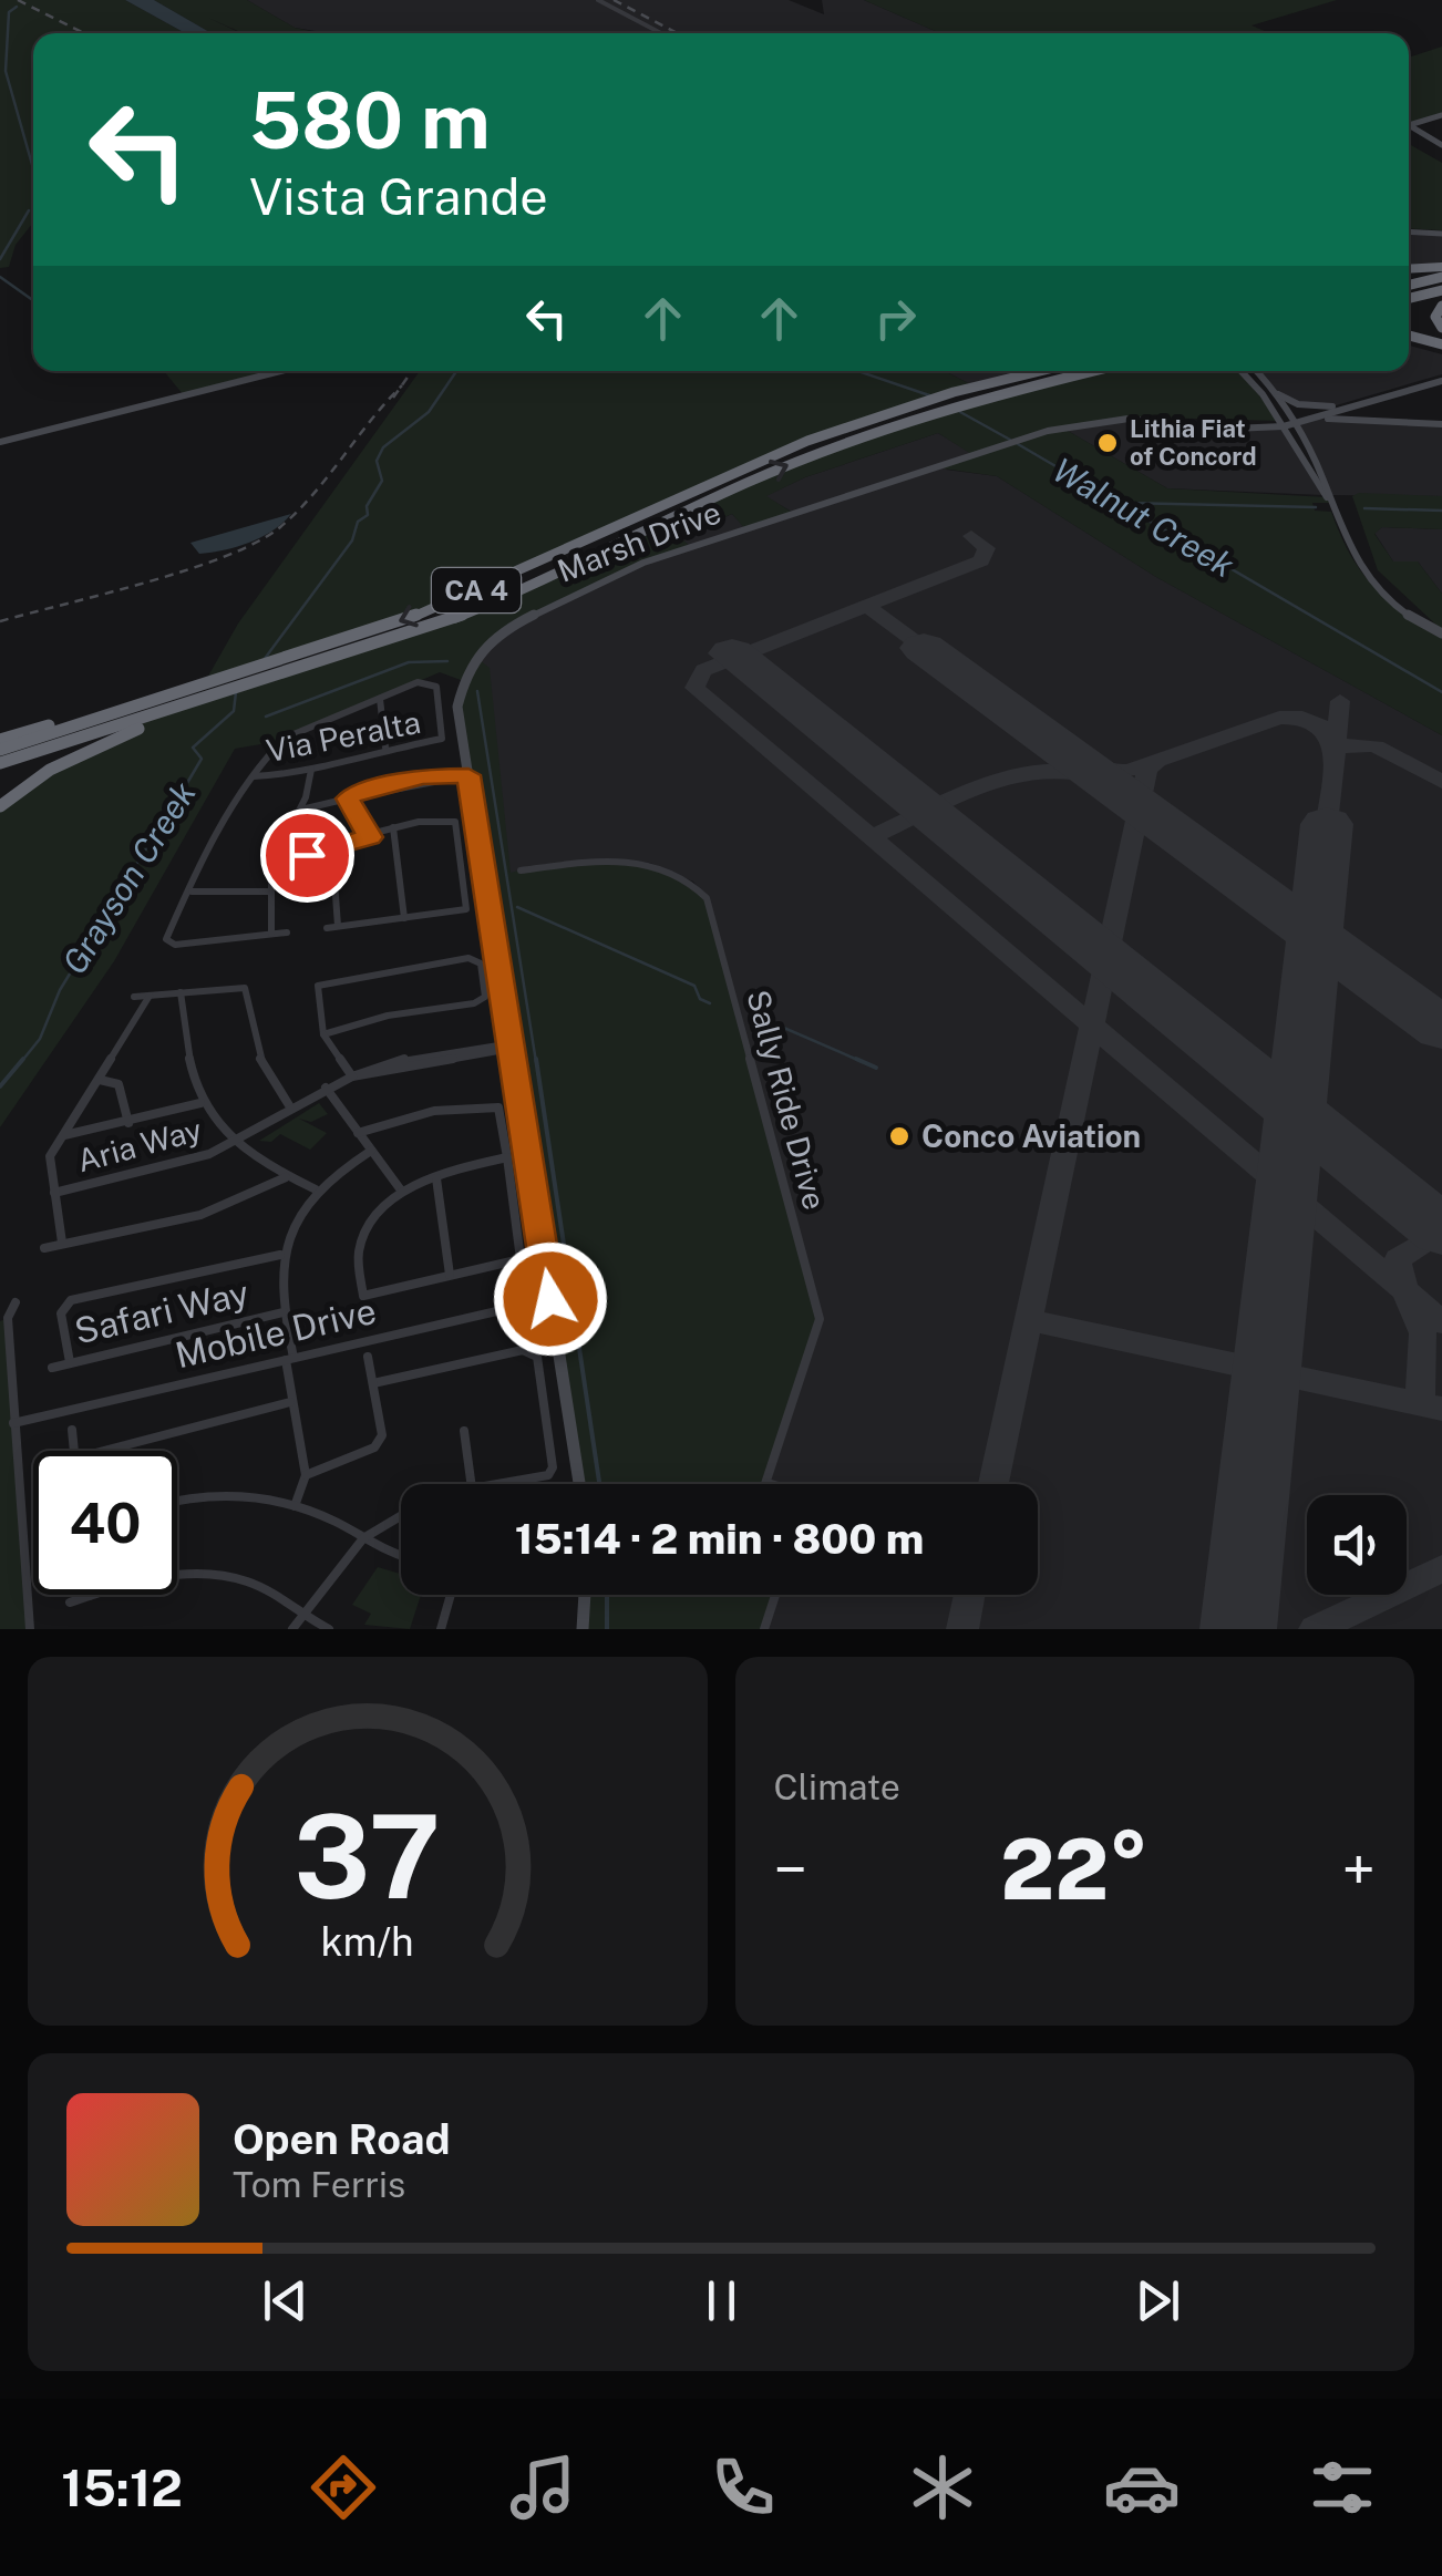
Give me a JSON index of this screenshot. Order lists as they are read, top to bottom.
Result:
{
  "streets": {
    "highway": ["CA 4"],
    "street": [
      "Marsh Drive",
      "Via Peralta",
      "Sally Ride Drive",
      "Aria Way",
      "Safari Way",
      "Mobile Drive"
    ]
  },
  "crossings": [
    ["Marsh Drive", "Aria Way"],
    ["Marsh Drive", "Mobile Drive"]
  ],
  "water": ["Walnut Creek", "Grayson Creek"],
  "places": ["Lithia Fiat of Concord", "Conco Aviation"],
  "page": {
    "turn": ["580 m", "Vista Grande"],
    "limit": "40",
    "trip": "15:14 · 2 min · 800 m",
    "tile": "Climate",
    "heat": ["−", "22°", "+"],
    "song": ["Open Road", "Tom Ferris"],
    "tabs": "15:12",
    "gauge": ["37", "km/h"]
  }
}
